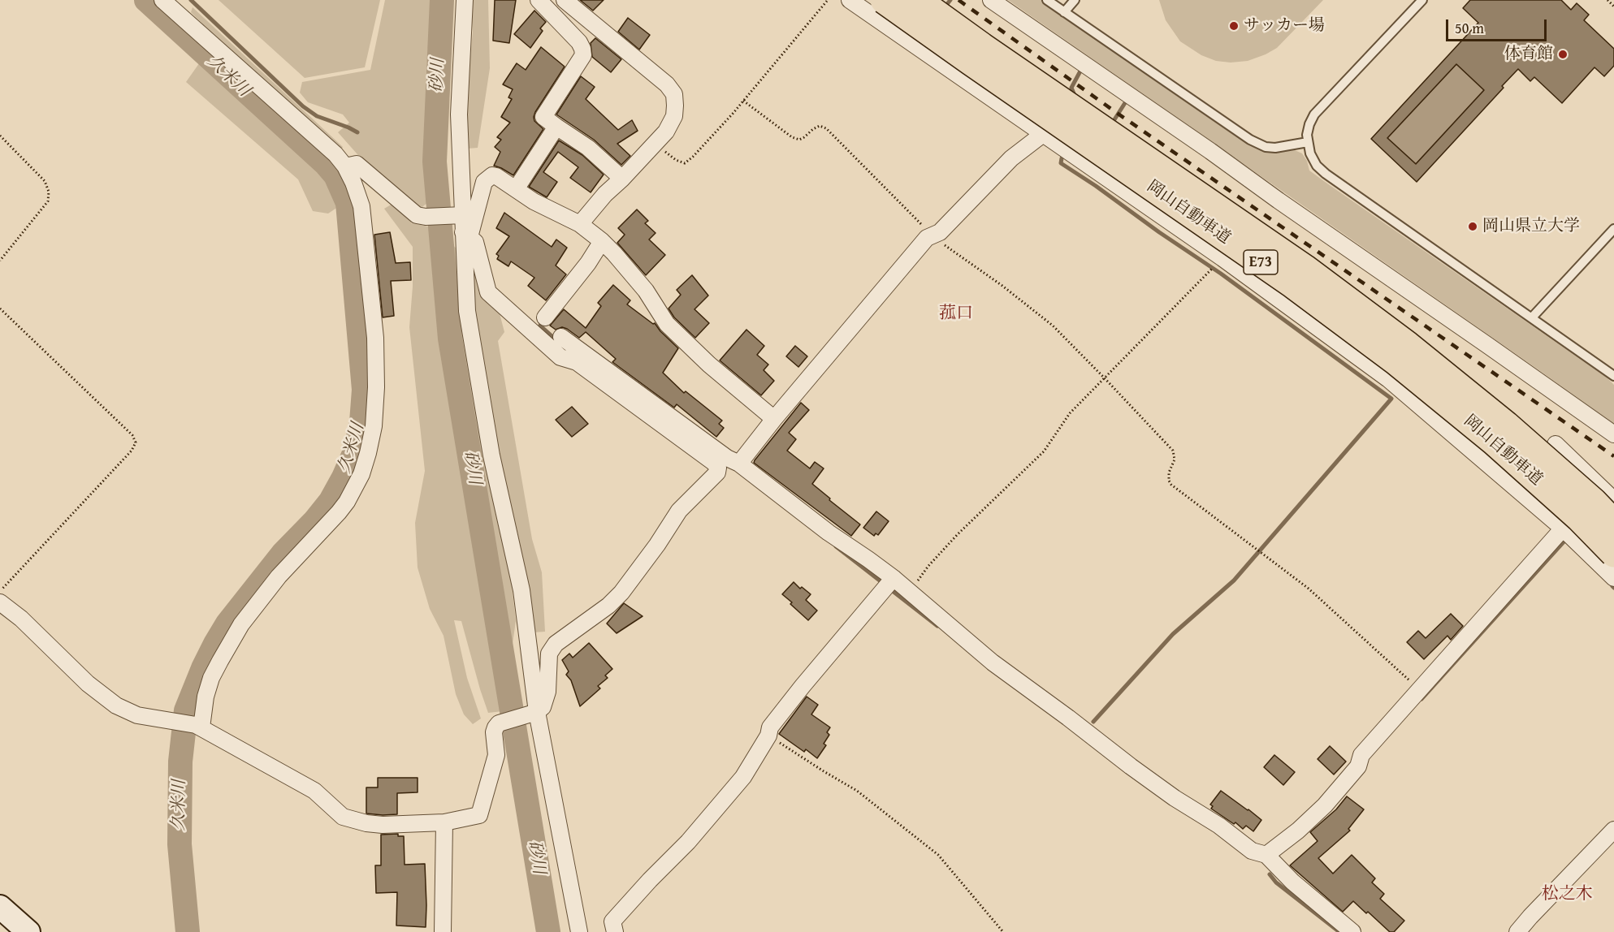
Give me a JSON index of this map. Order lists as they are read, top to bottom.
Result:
{
  "streets": {
    "highway": ["岡山自動車道", "E73"]
  },
  "districts": ["菰口", "松之木"],
  "water": ["砂川", "久米川"],
  "places": ["サッカー場", "体育館", "岡山県立大学"],
  "scale_bar": "50 m"
}
